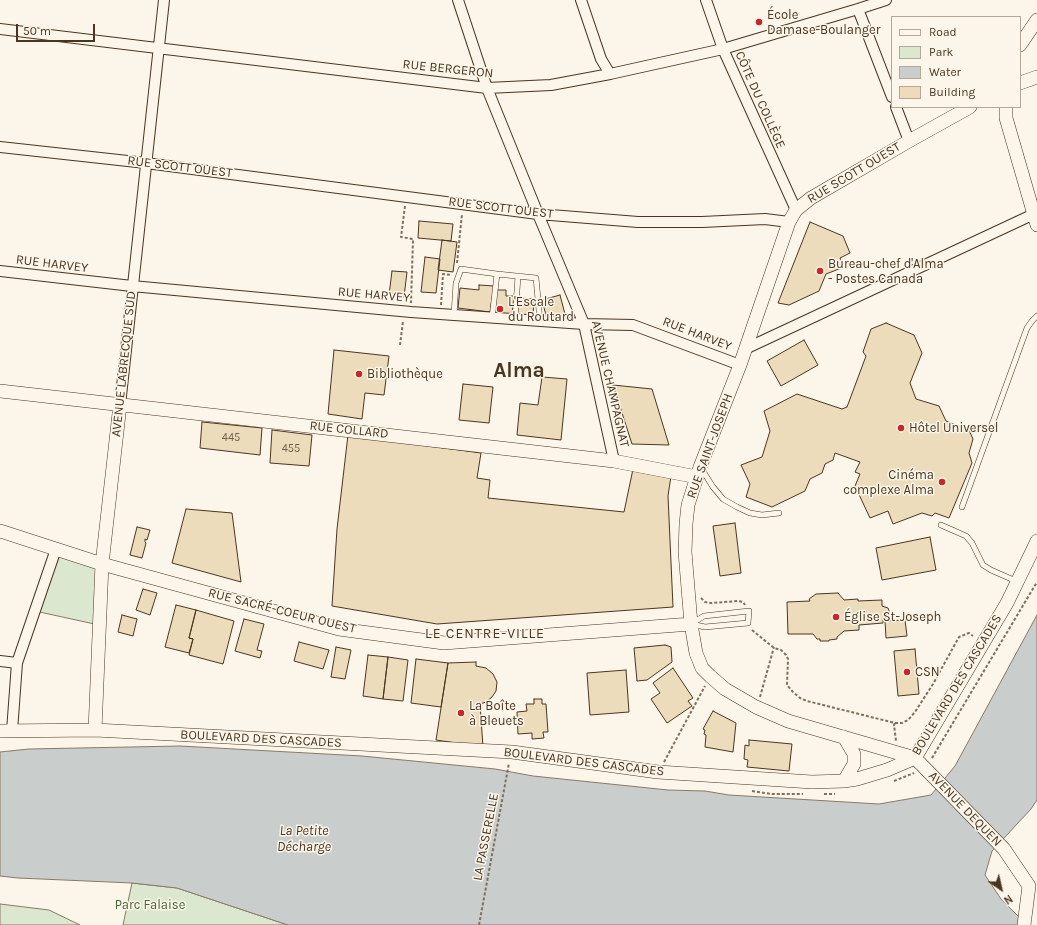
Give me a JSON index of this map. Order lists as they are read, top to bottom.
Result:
{
  "streets": {
    "street": [
      "RUE BERGERON",
      "CÔTE DU COLLÈGE",
      "RUE SCOTT OUEST",
      "RUE HARVEY",
      "AVENUE LABRECQUE SUD",
      "AVENUE CHAMPAGNAT",
      "RUE COLLARD",
      "RUE SAINT-JOSEPH",
      "RUE SACRÉ-COEUR OUEST",
      "BOULEVARD DES CASCADES",
      "AVENUE DEQUEN"
    ],
    "path": ["LA PASSERELLE"]
  },
  "crossings": [
    ["RUE BERGERON", "CÔTE DU COLLÈGE"],
    ["RUE BERGERON", "AVENUE LABRECQUE SUD"],
    ["RUE BERGERON", "AVENUE CHAMPAGNAT"],
    ["CÔTE DU COLLÈGE", "RUE SCOTT OUEST"],
    ["RUE SCOTT OUEST", "AVENUE LABRECQUE SUD"],
    ["RUE SCOTT OUEST", "AVENUE CHAMPAGNAT"],
    ["RUE SCOTT OUEST", "RUE SAINT-JOSEPH"],
    ["RUE HARVEY", "AVENUE LABRECQUE SUD"],
    ["RUE HARVEY", "AVENUE CHAMPAGNAT"],
    ["RUE HARVEY", "RUE SAINT-JOSEPH"],
    ["AVENUE LABRECQUE SUD", "RUE COLLARD"],
    ["AVENUE LABRECQUE SUD", "RUE SACRÉ-COEUR OUEST"],
    ["AVENUE LABRECQUE SUD", "BOULEVARD DES CASCADES"],
    ["AVENUE CHAMPAGNAT", "RUE COLLARD"],
    ["RUE COLLARD", "RUE SAINT-JOSEPH"],
    ["RUE SAINT-JOSEPH", "RUE SACRÉ-COEUR OUEST"],
    ["RUE SAINT-JOSEPH", "BOULEVARD DES CASCADES"],
    ["RUE SAINT-JOSEPH", "AVENUE DEQUEN"],
    ["BOULEVARD DES CASCADES", "LA PASSERELLE"]
  ],
  "districts": ["Alma", "LE CENTRE-VILLE"],
  "water": ["La Petite Décharge"],
  "parks": ["Parc Falaise"],
  "places": [
    "École Damase-Boulanger",
    "Bureau-chef d'Alma - Postes Canada",
    "L'Escale du Routard",
    "Bibliothèque",
    "Hôtel Universel",
    "Cinéma complexe Alma",
    "Église St-Joseph",
    "CSN",
    "La Boîte à Bleuets"
  ],
  "house_numbers": ["445", "455"],
  "legend": [
    "Road",
    "Park",
    "Water",
    "Building"
  ],
  "scale_bar": "50 m",
  "north": "bottom right"
}
